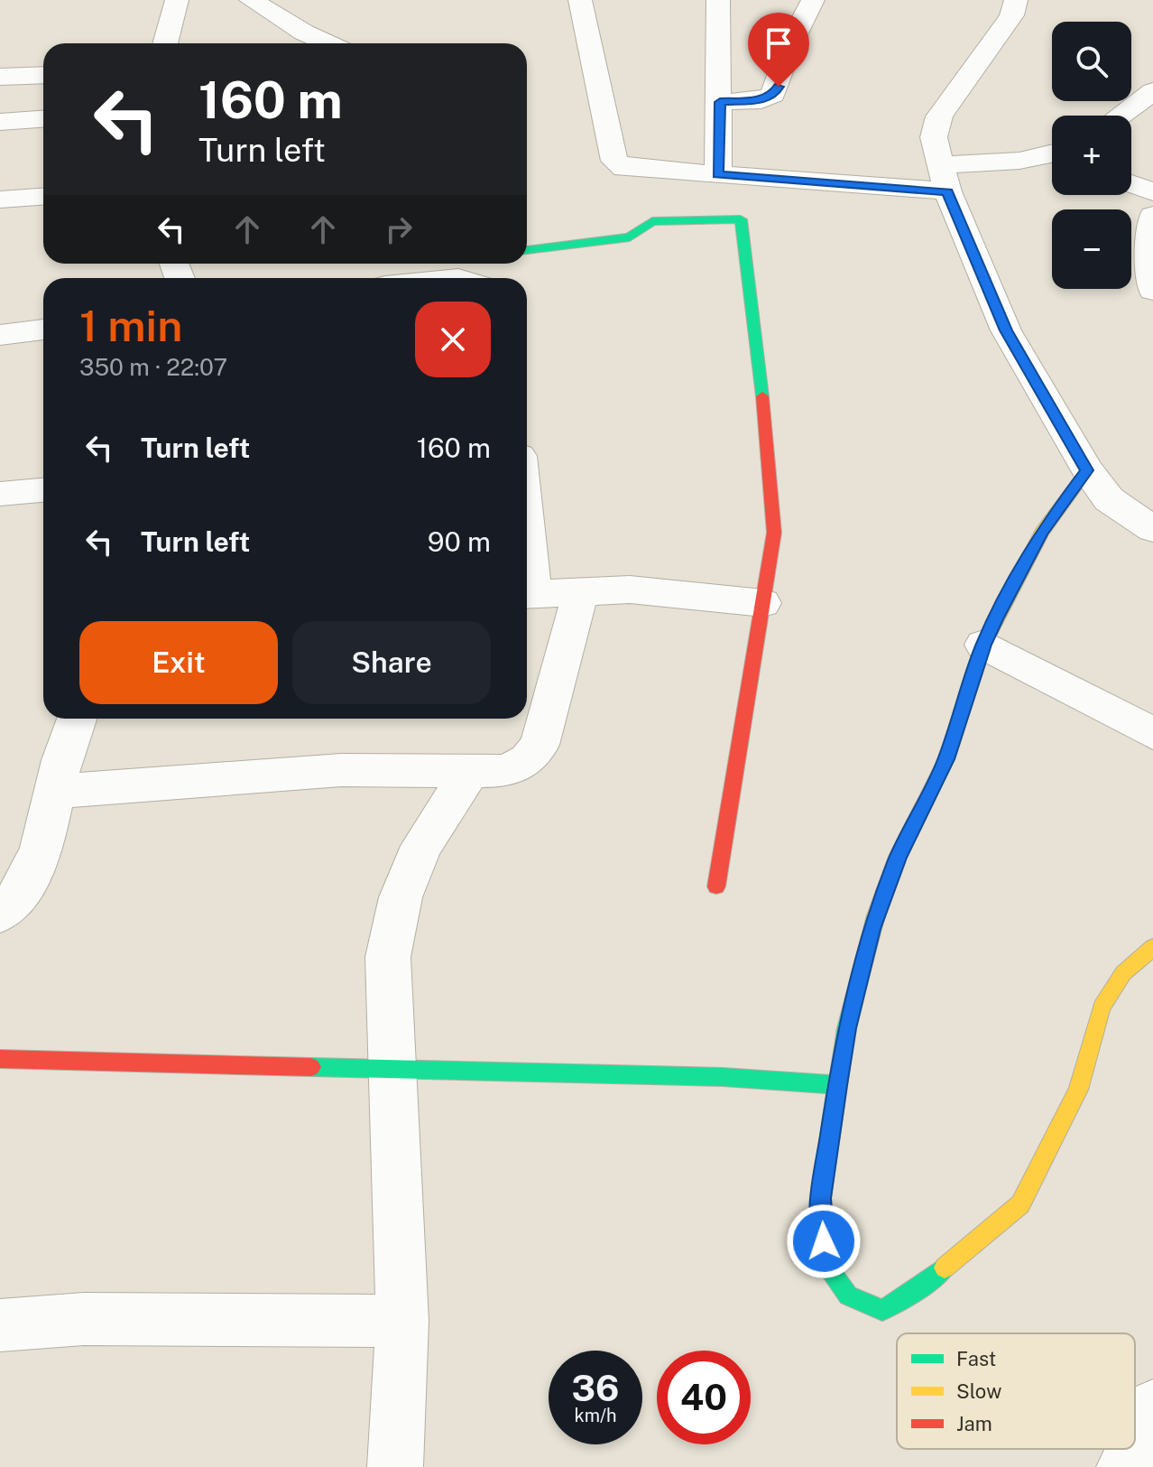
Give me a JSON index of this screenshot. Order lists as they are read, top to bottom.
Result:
{
  "legend": ["Fast", "Slow", "Jam"],
  "page": {
    "map_buttons": ["+", "−"],
    "turn": ["160 m", "Turn left"],
    "heading": ["1 min", "350 m · 22:07"],
    "list": [
      {
        "name": "Turn left",
        "value": "160 m"
      },
      {
        "name": "Turn left",
        "value": "90 m"
      }
    ],
    "buttons": ["Exit", "Share"],
    "speed": "36 km/h",
    "limit": "40"
  }
}
